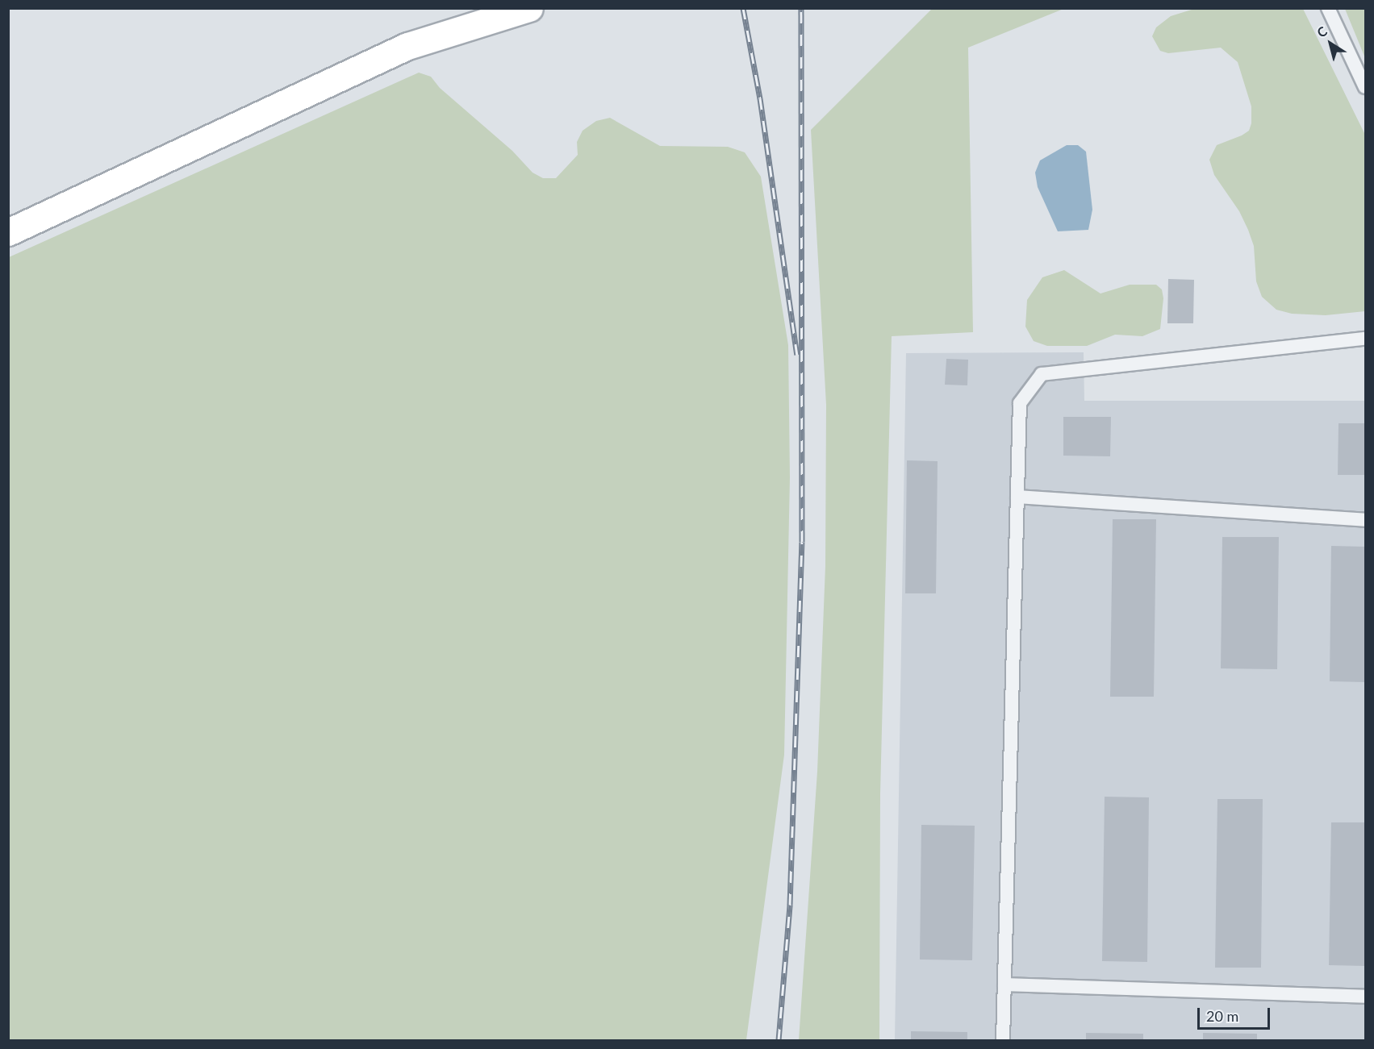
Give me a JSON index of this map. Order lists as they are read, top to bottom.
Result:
{
  "scale_bar": "20 m",
  "north": "top left"
}
